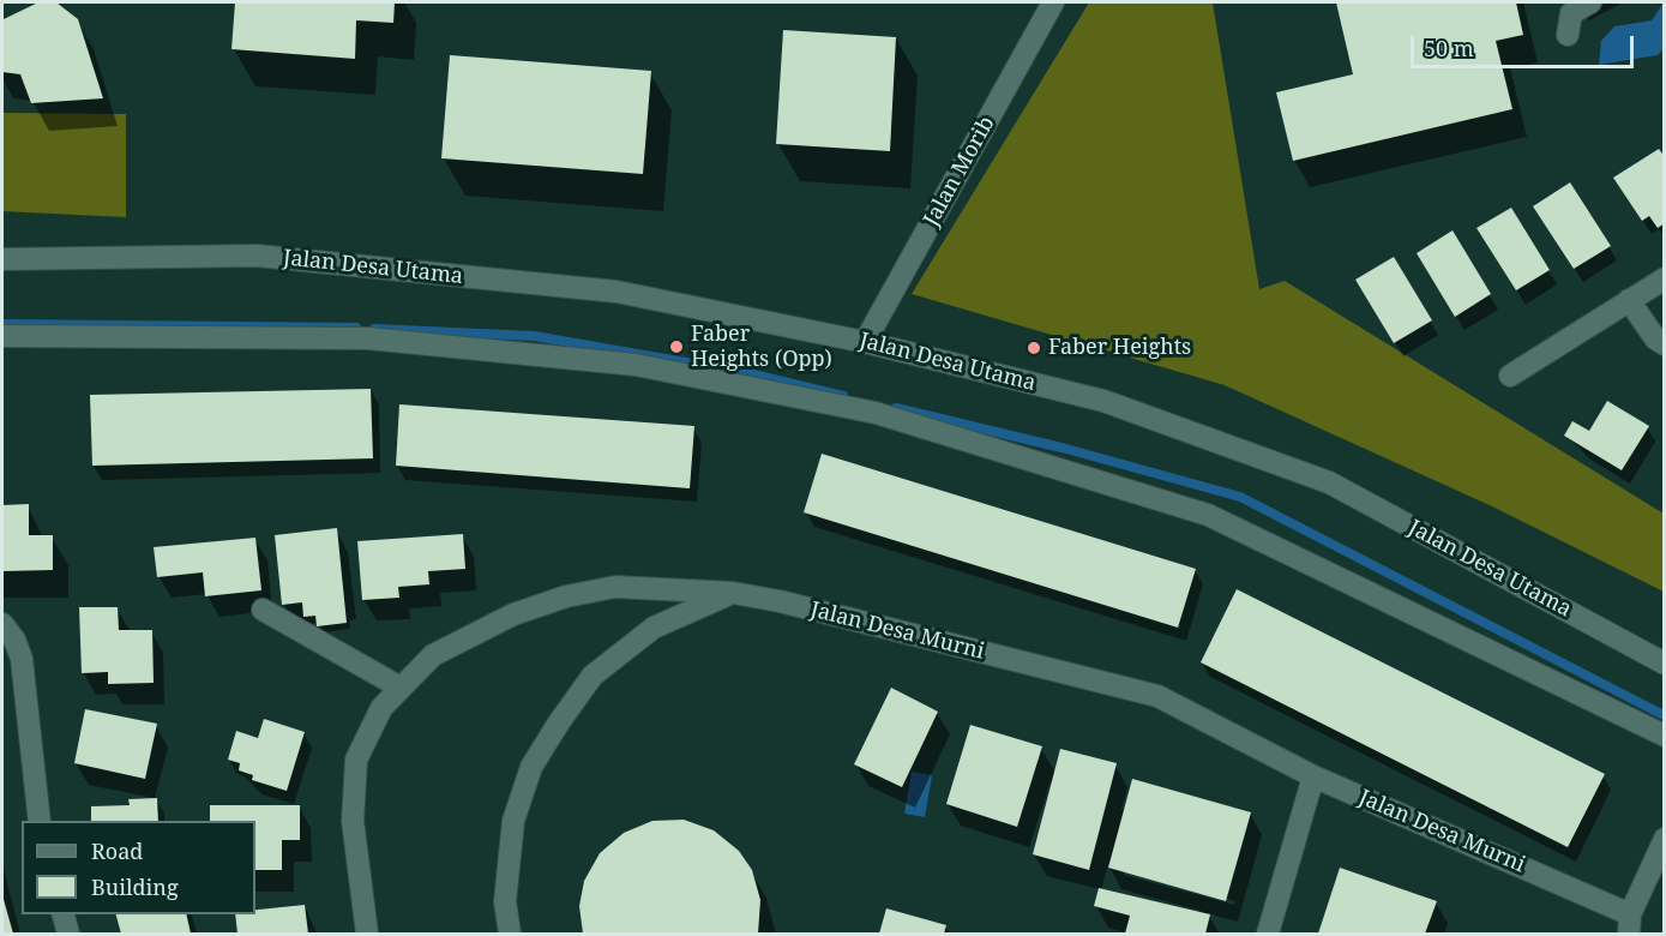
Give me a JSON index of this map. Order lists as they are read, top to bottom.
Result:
{
  "streets": {
    "street": ["Jalan Morib", "Jalan Desa Utama", "Jalan Desa Murni"]
  },
  "crossings": [
    ["Jalan Morib", "Jalan Desa Utama"]
  ],
  "places": ["Faber Heights (Opp)", "Faber Heights"],
  "legend": ["Road", "Building"],
  "scale_bar": "50 m"
}
